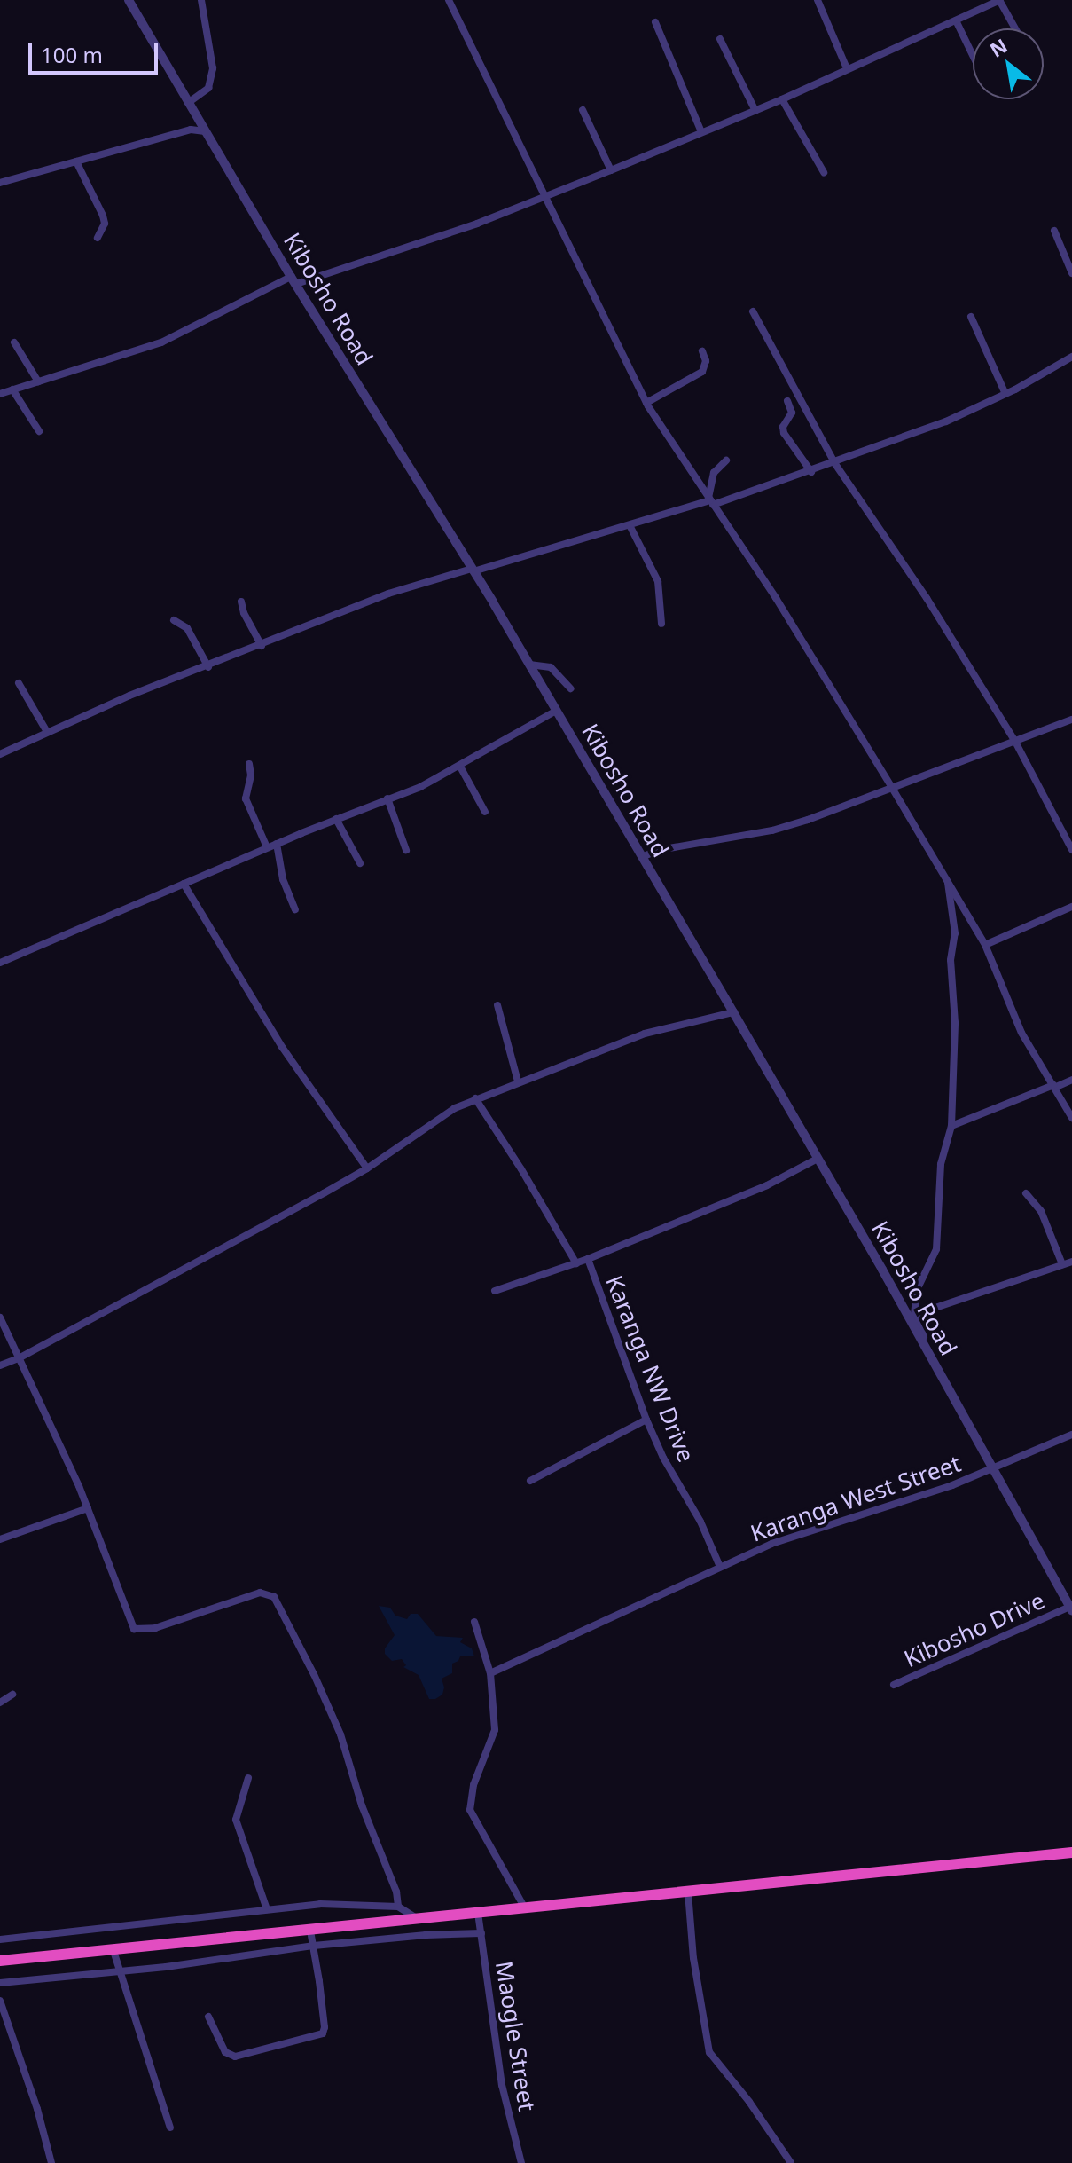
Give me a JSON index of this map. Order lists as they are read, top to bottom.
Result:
{
  "streets": {
    "street": [
      "Kibosho Road",
      "Karanga NW Drive",
      "Karanga West Street",
      "Kibosho Drive",
      "Maogle Street"
    ]
  },
  "crossings": [
    ["Kibosho Road", "Karanga West Street"],
    ["Kibosho Road", "Kibosho Drive"],
    ["Karanga NW Drive", "Karanga West Street"]
  ],
  "scale_bar": "100 m",
  "north": "top left"
}
